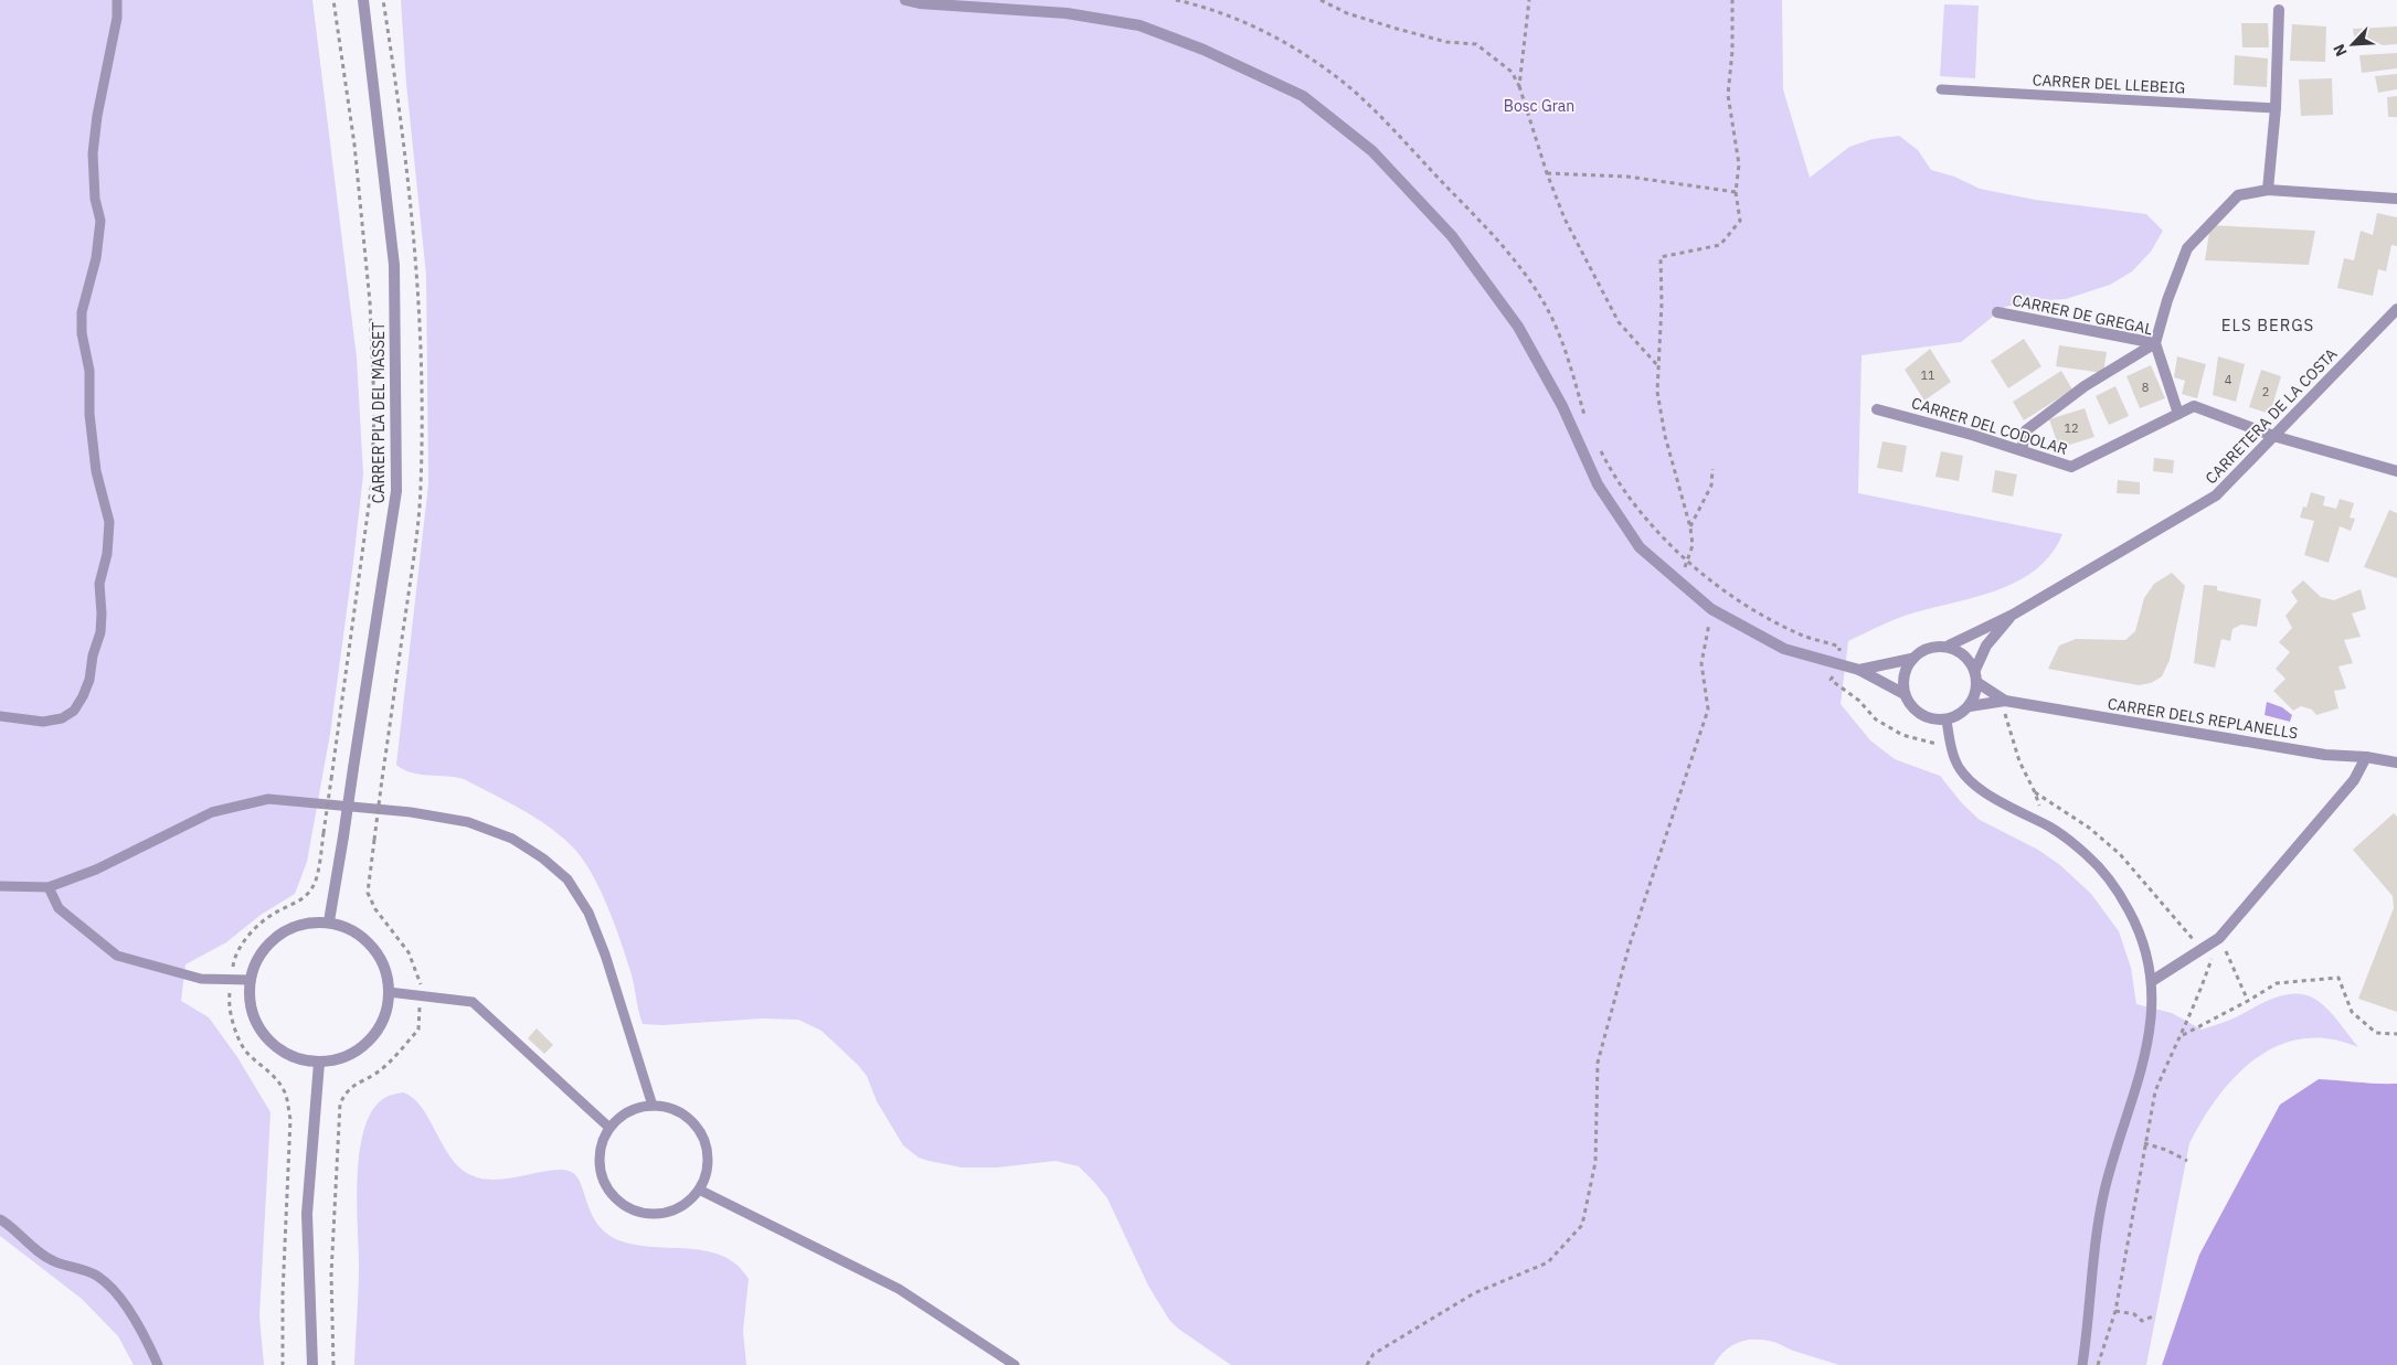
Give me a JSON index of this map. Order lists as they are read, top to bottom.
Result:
{
  "streets": {
    "street": [
      "CARRER DE GREGAL",
      "CARRER PLA DEL MASSET",
      "CARRETERA DE LA COSTA",
      "CARRER DEL CODOLAR",
      "CARRER DELS REPLANELLS"
    ],
    "lane": ["CARRER DEL LLEBEIG"]
  },
  "crossings": [
    ["CARRER DE GREGAL", "CARRER DEL CODOLAR"],
    ["CARRETERA DE LA COSTA", "CARRER DEL CODOLAR"],
    ["CARRETERA DE LA COSTA", "CARRER DELS REPLANELLS"]
  ],
  "districts": ["ELS BERGS"],
  "parks": ["Bosc Gran"],
  "house_numbers": [
    "11",
    "4",
    "8",
    "2",
    "12"
  ],
  "north": "bottom left"
}
